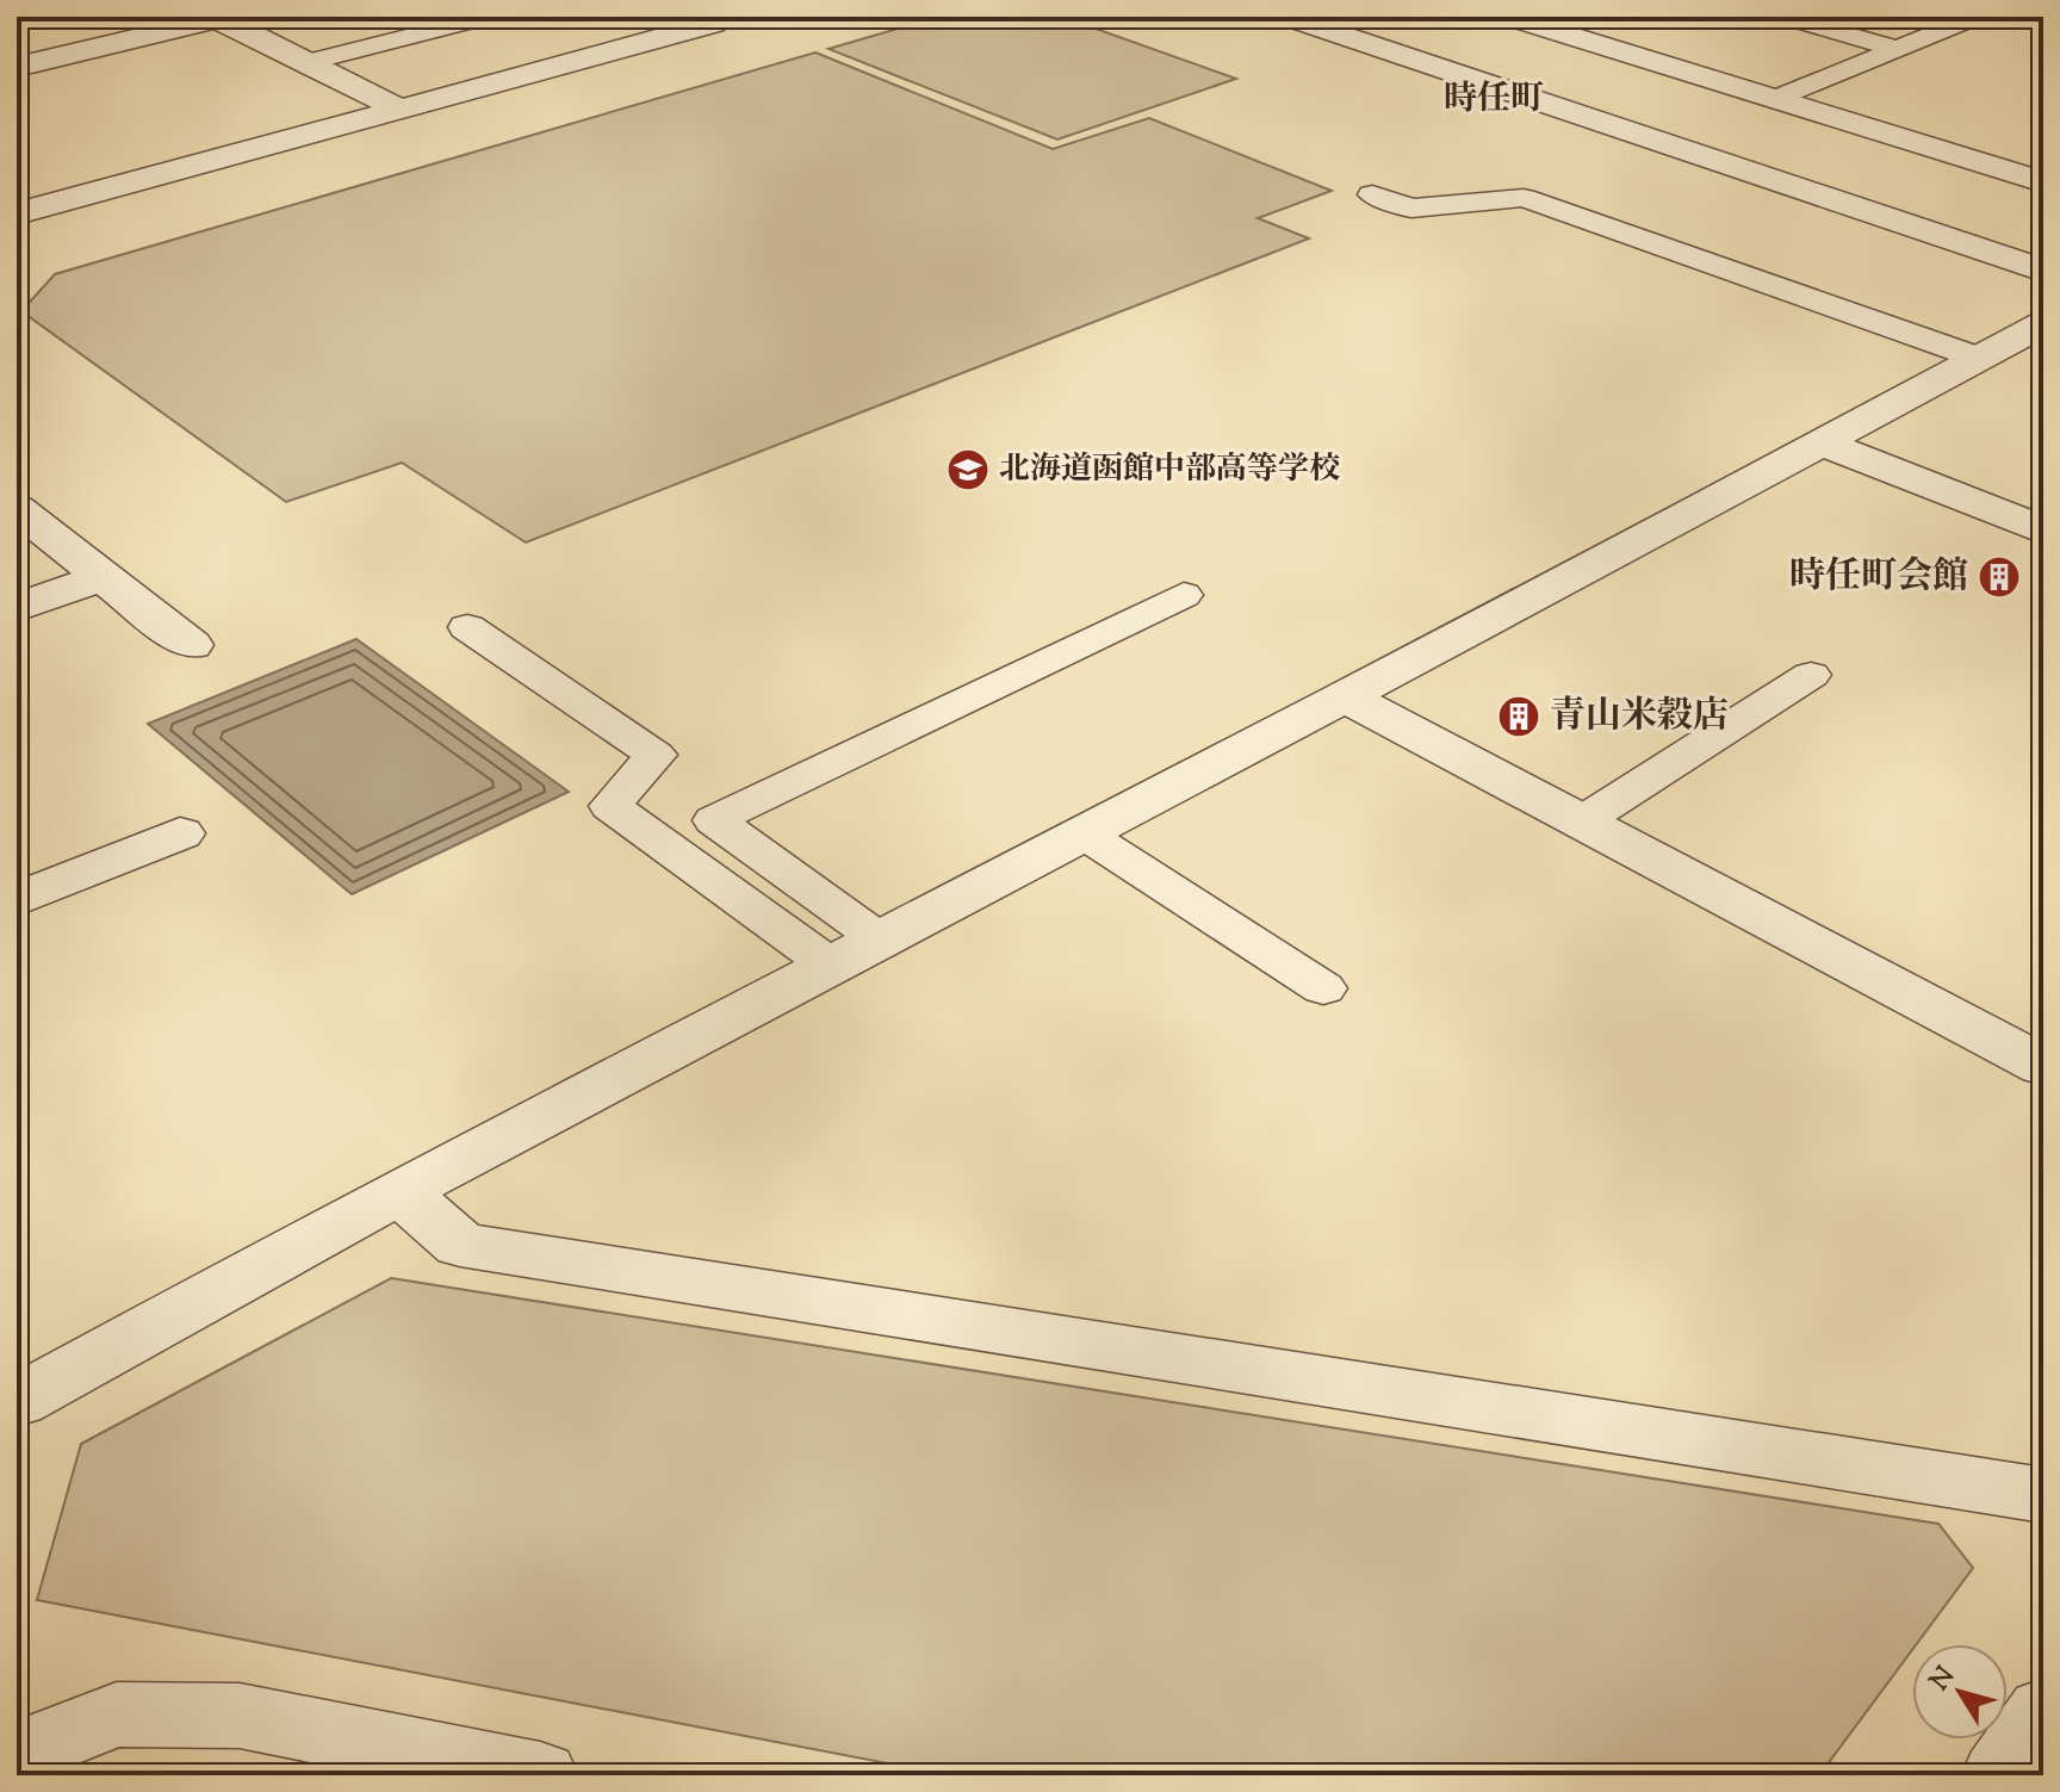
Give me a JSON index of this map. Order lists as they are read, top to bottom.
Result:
{
  "districts": ["時任町"],
  "places": {
    "school or university": ["北海道函館中部高等学校"],
    "building": ["時任町会館", "青山米穀店"]
  },
  "north": "top left"
}
